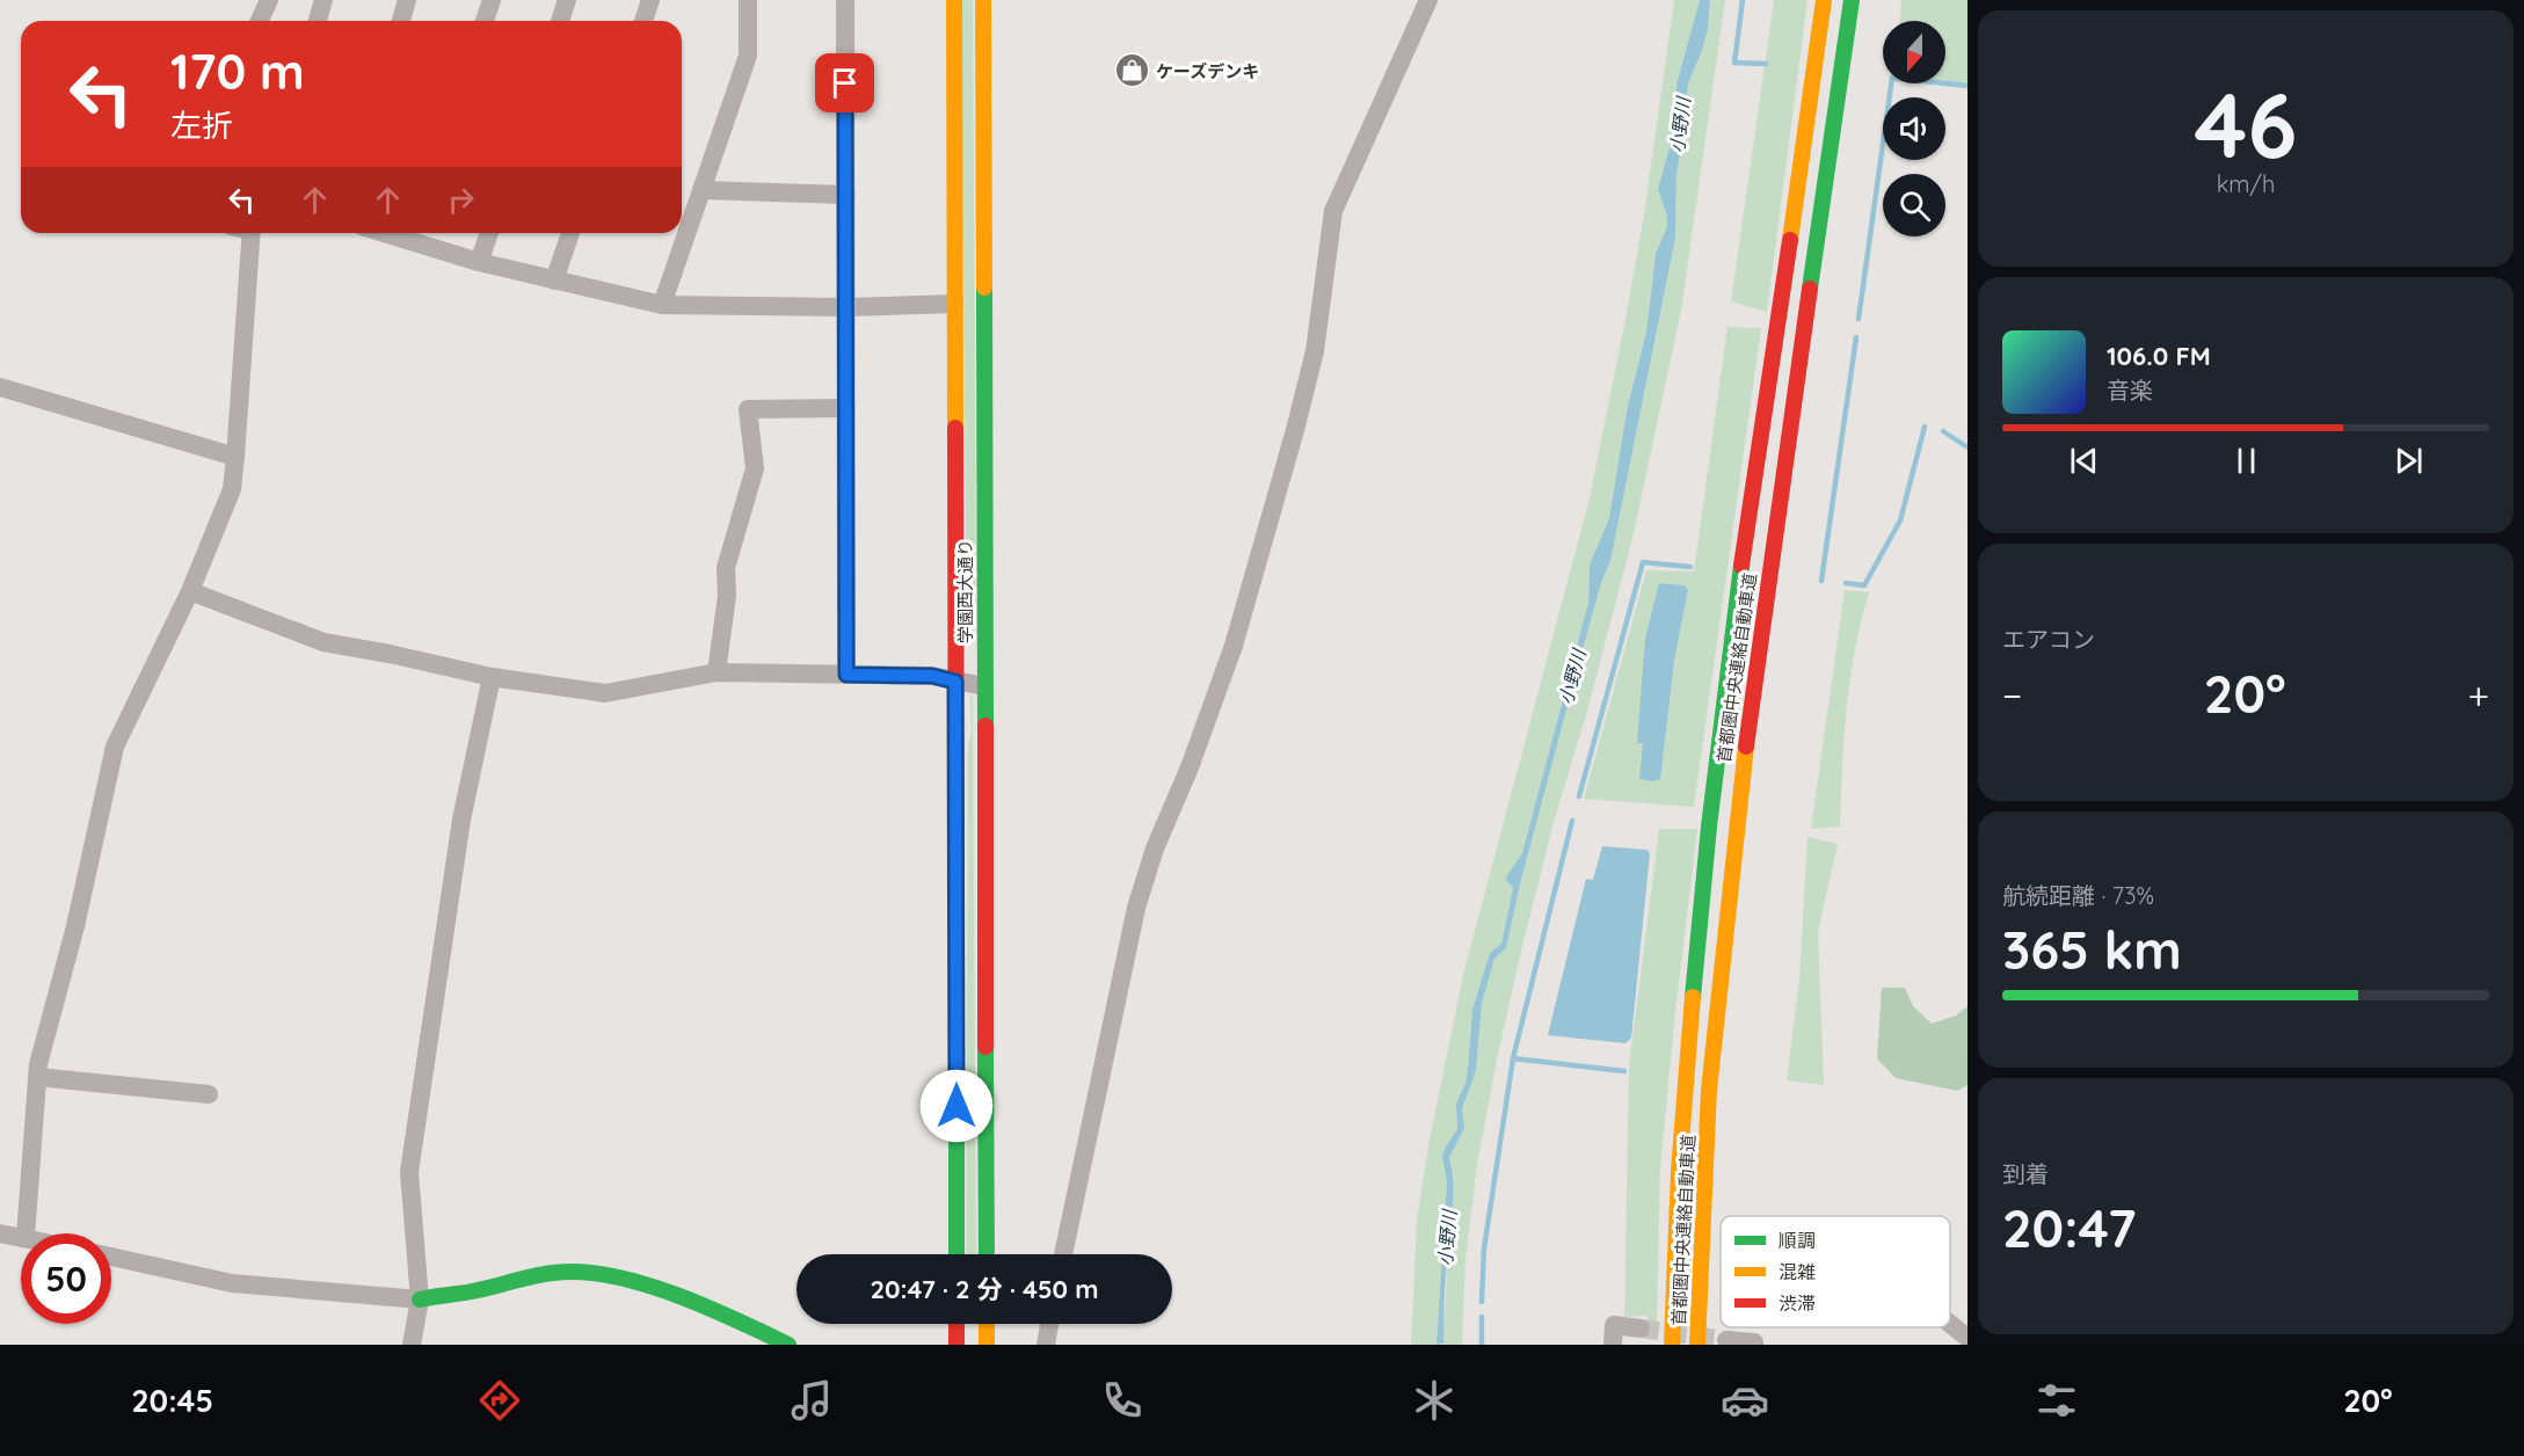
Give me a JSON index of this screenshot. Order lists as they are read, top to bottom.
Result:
{
  "streets": {
    "main road": ["学園西大通り", "首都圏中央連絡自動車道"]
  },
  "water": ["小野川"],
  "places": {
    "shop": ["ケーズデンキ"]
  },
  "legend": ["順調", "混雑", "渋滞"],
  "north": "bottom",
  "page": {
    "tile": [
      ["46", "km/h"],
      "エアコン",
      ["航続距離 · 73%", "365 km"],
      ["到着", "20:47"]
    ],
    "turn": ["170 m", "左折"],
    "song": ["106.0 FM", "音楽"],
    "heat": ["−", "20°", "+"],
    "limit": "50",
    "trip": "20:47 · 2 分 · 450 m",
    "tabs": ["20:45", "20°"]
  }
}
